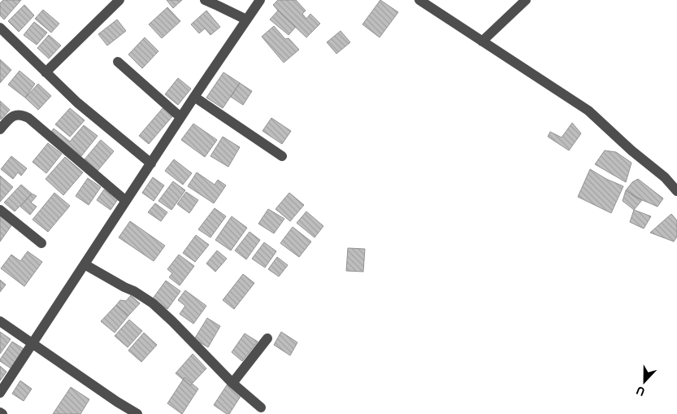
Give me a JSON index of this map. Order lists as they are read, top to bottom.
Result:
{
  "north": "bottom"
}
